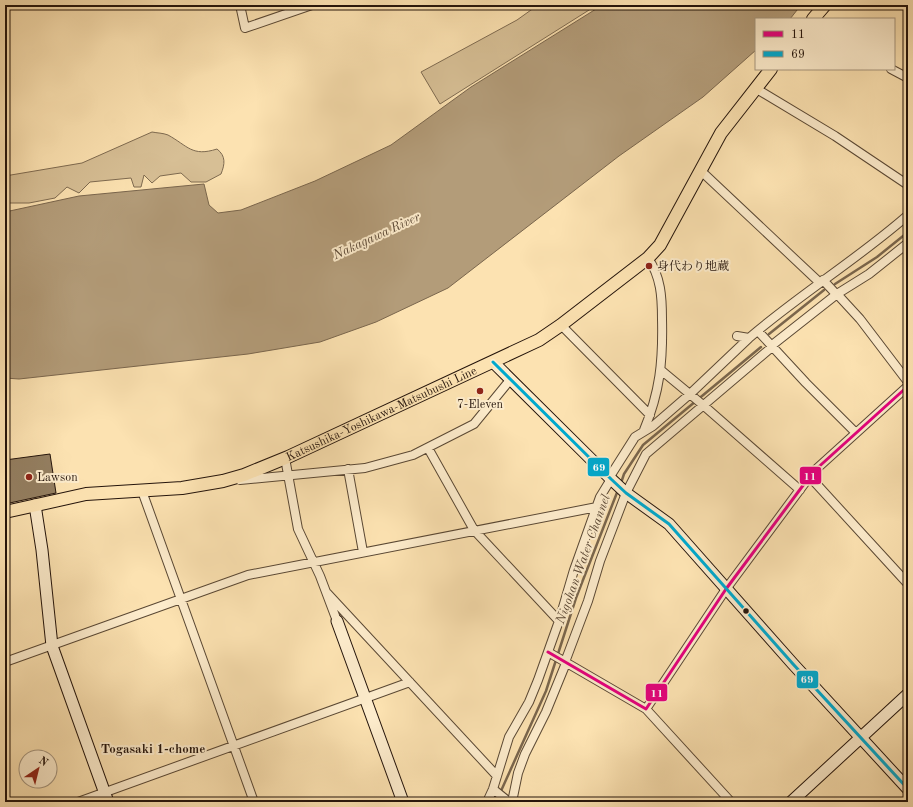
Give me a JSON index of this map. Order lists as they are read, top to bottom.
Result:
{
  "streets": {
    "main road": ["Katsushika-Yoshikawa-Matsubushi Line"]
  },
  "districts": ["Togasaki 1-chome"],
  "water": ["Nakagawa River", "Nigohan Water Channel"],
  "places": ["身代わり地蔵", "7-Eleven", "Lawson"],
  "lines": ["transit line 69", "transit line 11"],
  "legend": ["11", "69"],
  "north": "top right"
}
